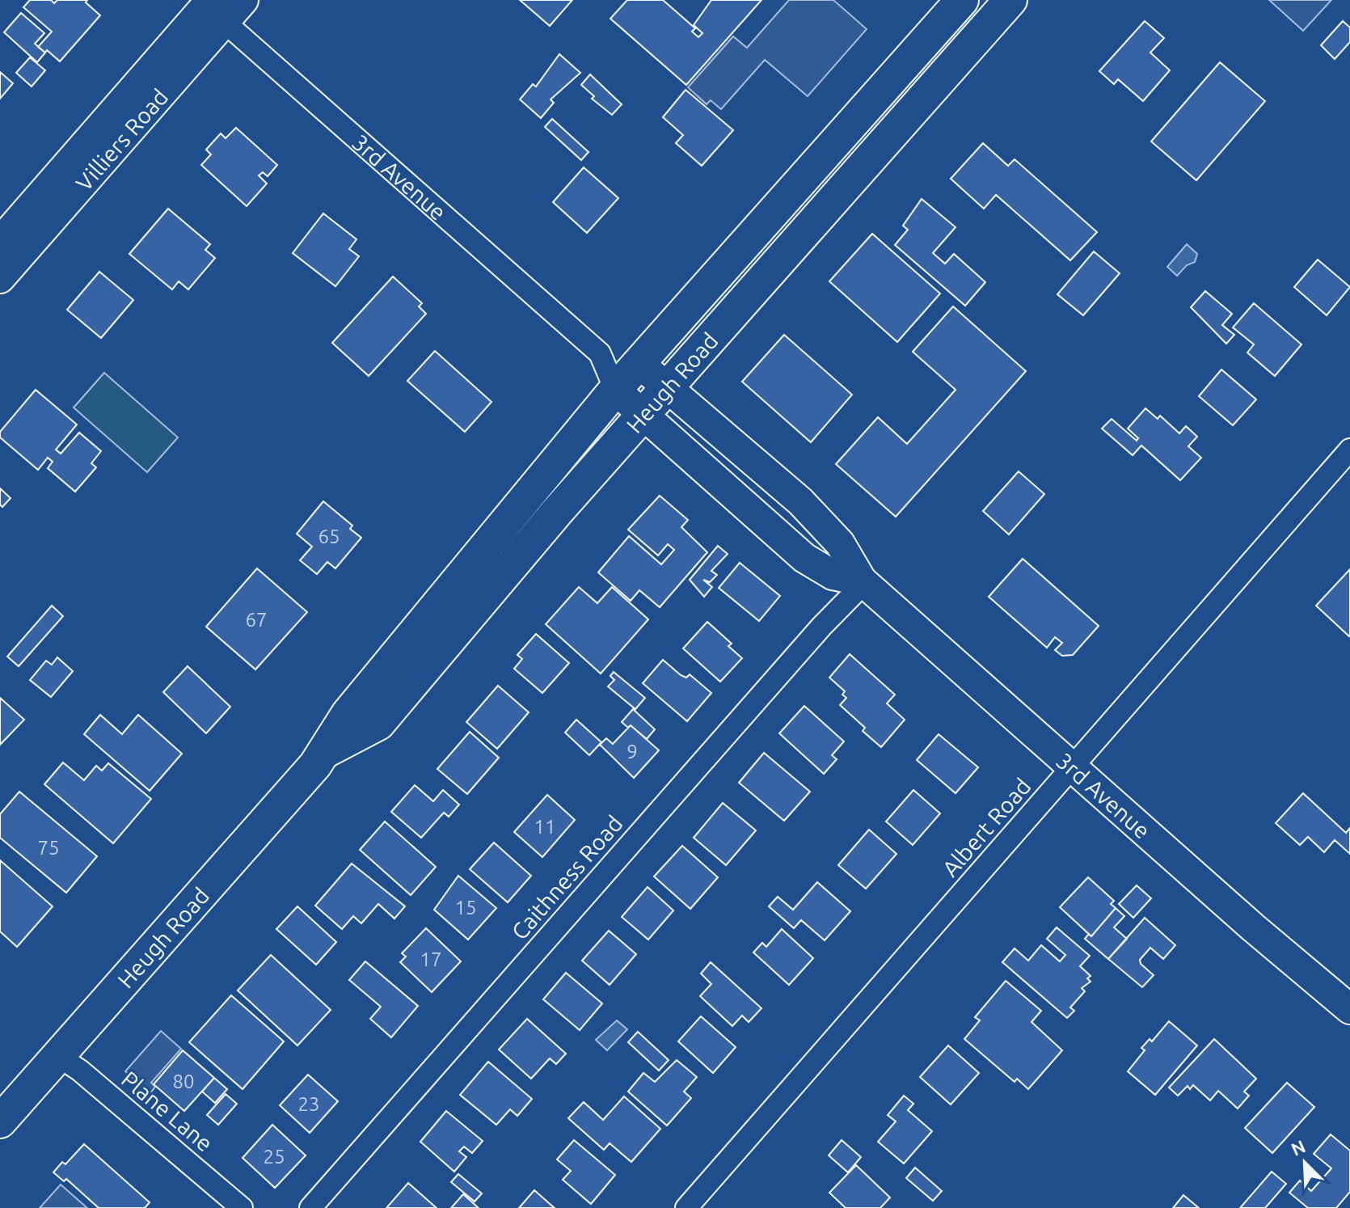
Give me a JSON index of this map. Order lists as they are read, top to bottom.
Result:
{
  "streets": {
    "main road": ["Heugh Road"],
    "street": [
      "Villiers Road",
      "3rd Avenue",
      "Albert Road",
      "Caithness Road",
      "Plane Lane"
    ]
  },
  "crossings": [
    ["Villiers Road", "3rd Avenue"],
    ["3rd Avenue", "Heugh Road"],
    ["3rd Avenue", "Albert Road"],
    ["3rd Avenue", "Caithness Road"],
    ["Heugh Road", "Plane Lane"]
  ],
  "house_numbers": [
    "65",
    "67",
    "9",
    "11",
    "75",
    "15",
    "17",
    "80",
    "23",
    "25"
  ],
  "north": "top left"
}
